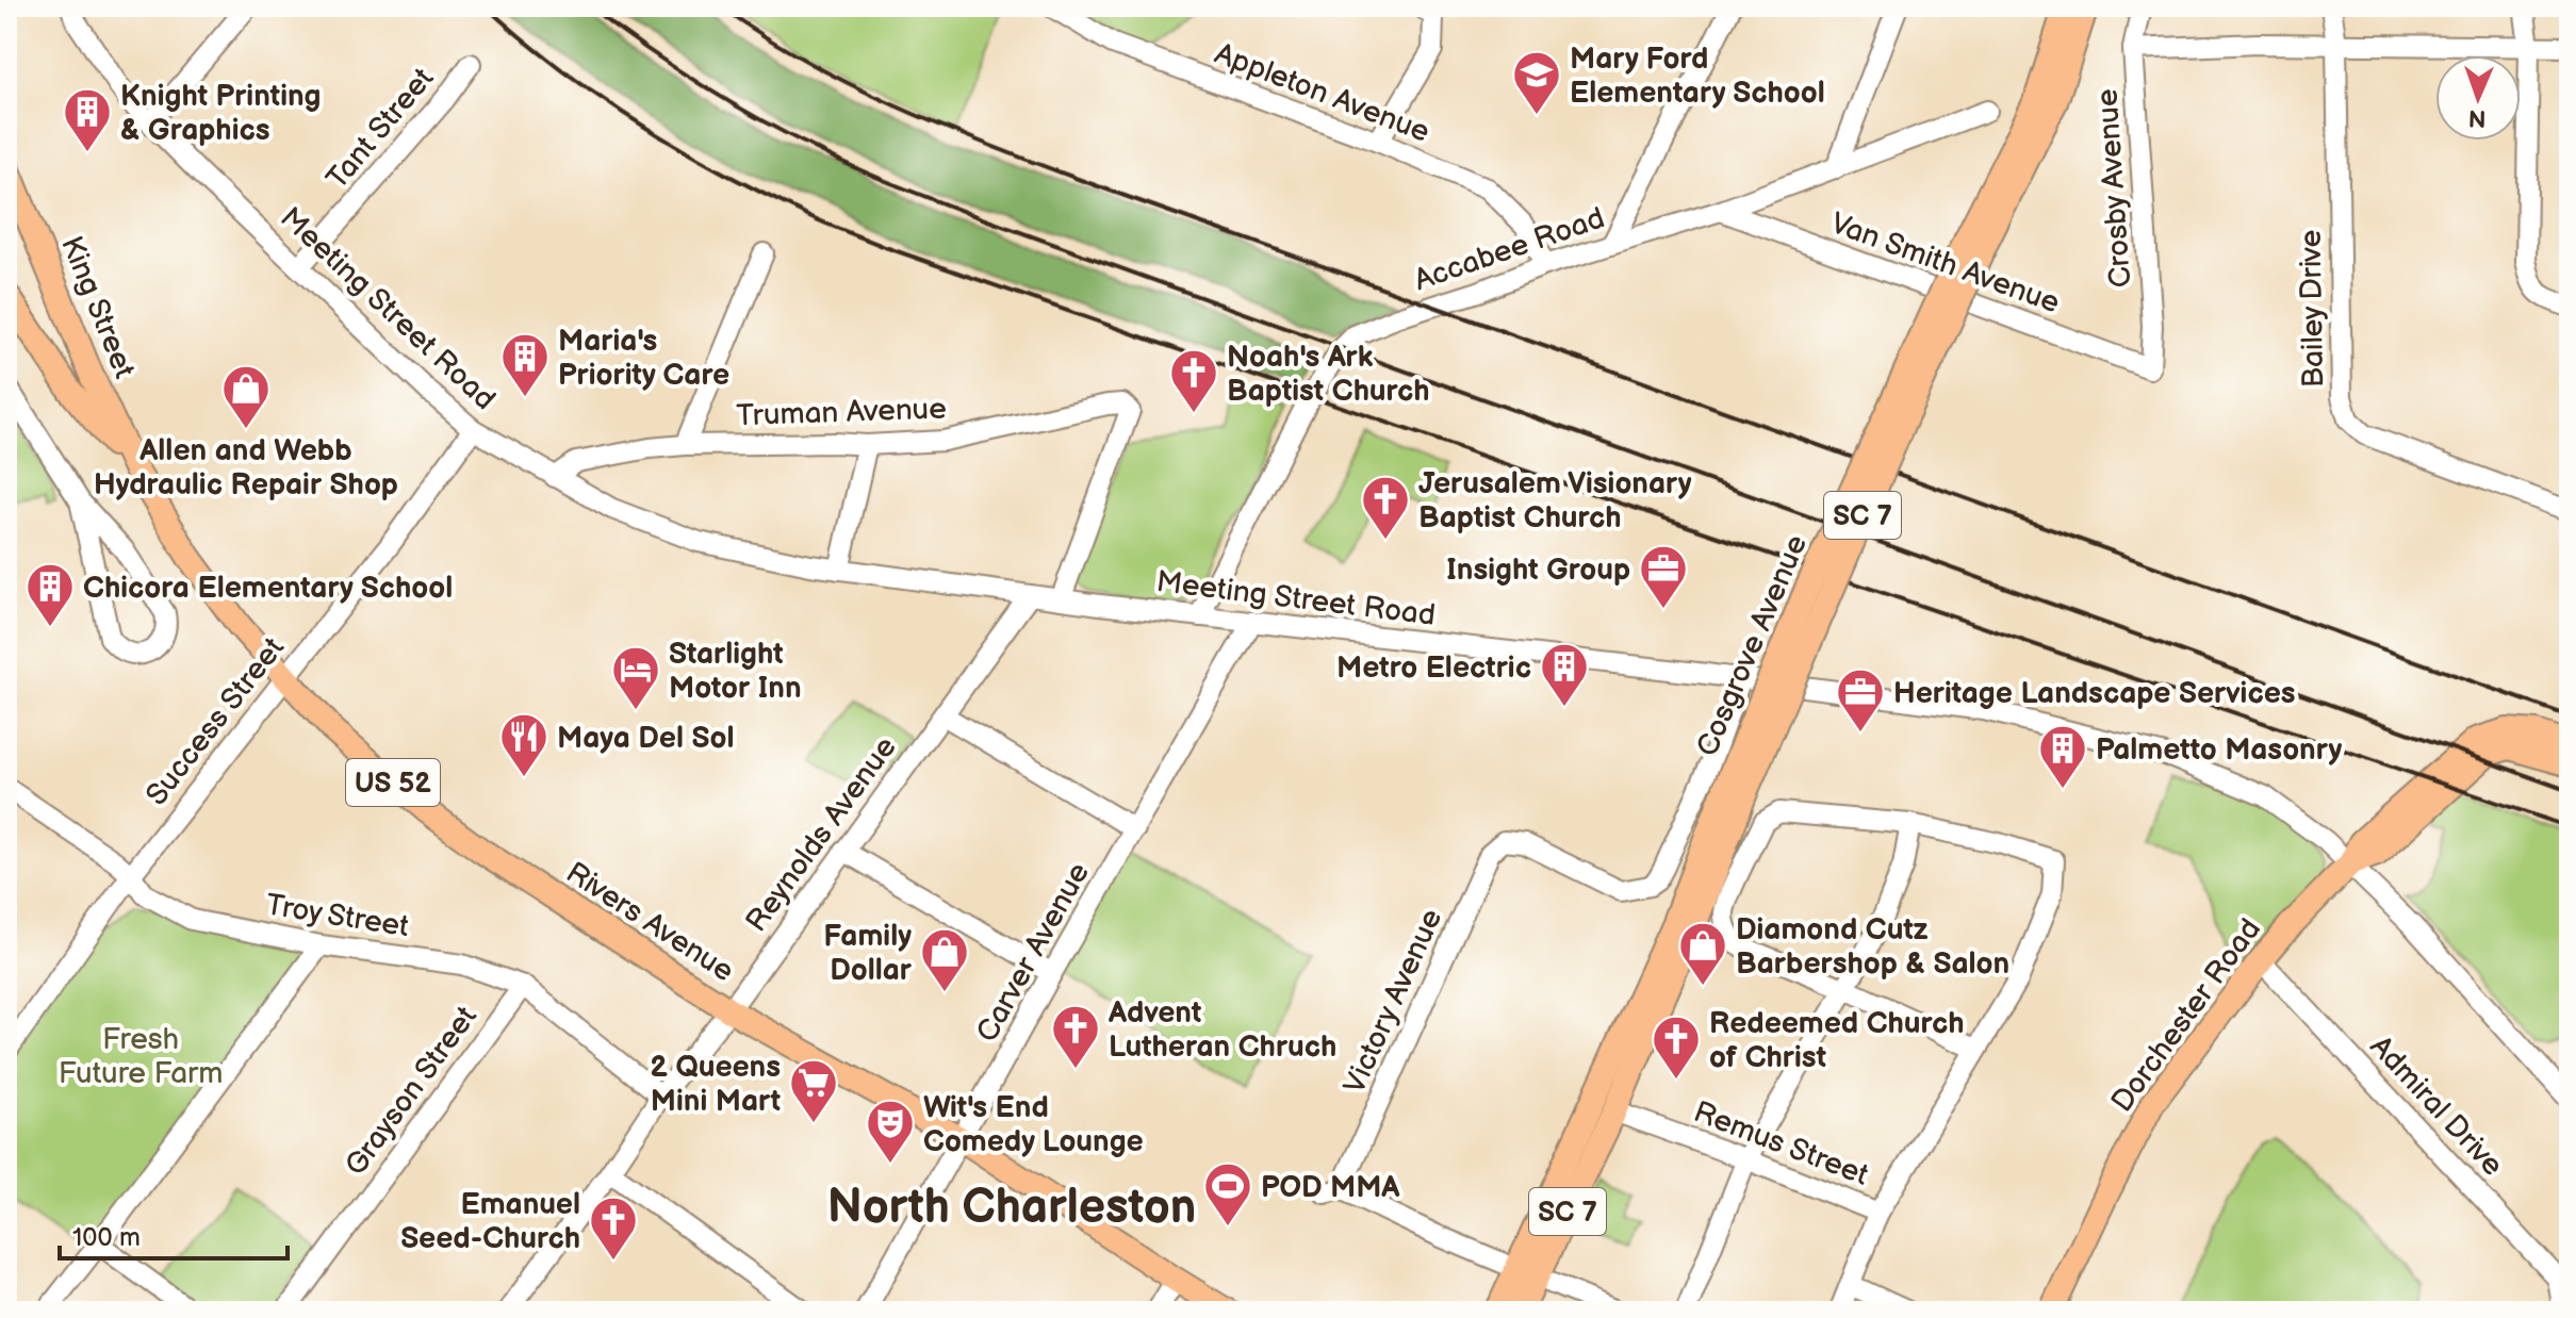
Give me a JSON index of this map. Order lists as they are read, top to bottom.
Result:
{
  "streets": {
    "main road": [
      "King Street",
      "SC 7",
      "Cosgrove Avenue",
      "US 52",
      "Rivers Avenue",
      "Dorchester Road"
    ],
    "street": [
      "Appleton Avenue",
      "Tant Street",
      "Crosby Avenue",
      "Accabee Road",
      "Van Smith Avenue",
      "Meeting Street Road",
      "Bailey Drive",
      "Truman Avenue",
      "Success Street",
      "Reynolds Avenue",
      "Troy Street",
      "Carver Avenue",
      "Victory Avenue",
      "Grayson Street",
      "Admiral Drive",
      "Remus Street"
    ]
  },
  "crossings": [
    ["Appleton Avenue", "Accabee Road"],
    ["Tant Street", "Meeting Street Road"],
    ["Crosby Avenue", "Van Smith Avenue"],
    ["Accabee Road", "Van Smith Avenue"],
    ["Accabee Road", "Meeting Street Road"],
    ["King Street", "US 52"],
    ["King Street", "Rivers Avenue"],
    ["Meeting Street Road", "Truman Avenue"],
    ["Meeting Street Road", "Success Street"],
    ["Meeting Street Road", "Reynolds Avenue"],
    ["Meeting Street Road", "Carver Avenue"],
    ["Meeting Street Road", "Victory Avenue"],
    ["Meeting Street Road", "Dorchester Road"],
    ["Cosgrove Avenue", "Victory Avenue"],
    ["Cosgrove Avenue", "Remus Street"],
    ["Success Street", "Troy Street"],
    ["Success Street", "Rivers Avenue"],
    ["US 52", "Rivers Avenue"],
    ["Reynolds Avenue", "Troy Street"],
    ["Reynolds Avenue", "Rivers Avenue"],
    ["Troy Street", "Grayson Street"],
    ["Rivers Avenue", "Carver Avenue"],
    ["Dorchester Road", "Admiral Drive"]
  ],
  "districts": ["North Charleston"],
  "parks": ["Fresh Future Farm"],
  "places": {
    "school or university": ["Mary Ford Elementary School"],
    "building": [
      "Knight Printing & Graphics",
      "Maria's Priority Care",
      "Chicora Elementary School",
      "Metro Electric",
      "Palmetto Masonry"
    ],
    "church": [
      "Noah's Ark Baptist Church",
      "Jerusalem Visionary Baptist Church",
      "Advent Lutheran Chruch",
      "Redeemed Church of Christ",
      "Emanuel Seed-Church"
    ],
    "shop": ["Allen and Webb Hydraulic Repair Shop", "Diamond Cutz Barbershop & Salon", "Family Dollar"],
    "office": ["Insight Group", "Heritage Landscape Services"],
    "hotel": ["Starlight Motor Inn"],
    "restaurant": ["Maya Del Sol"],
    "supermarket": ["2 Queens Mini Mart"],
    "theatre": ["Wit's End Comedy Lounge"],
    "sports": ["POD MMA"]
  },
  "scale_bar": "100 m",
  "north": "bottom"
}
